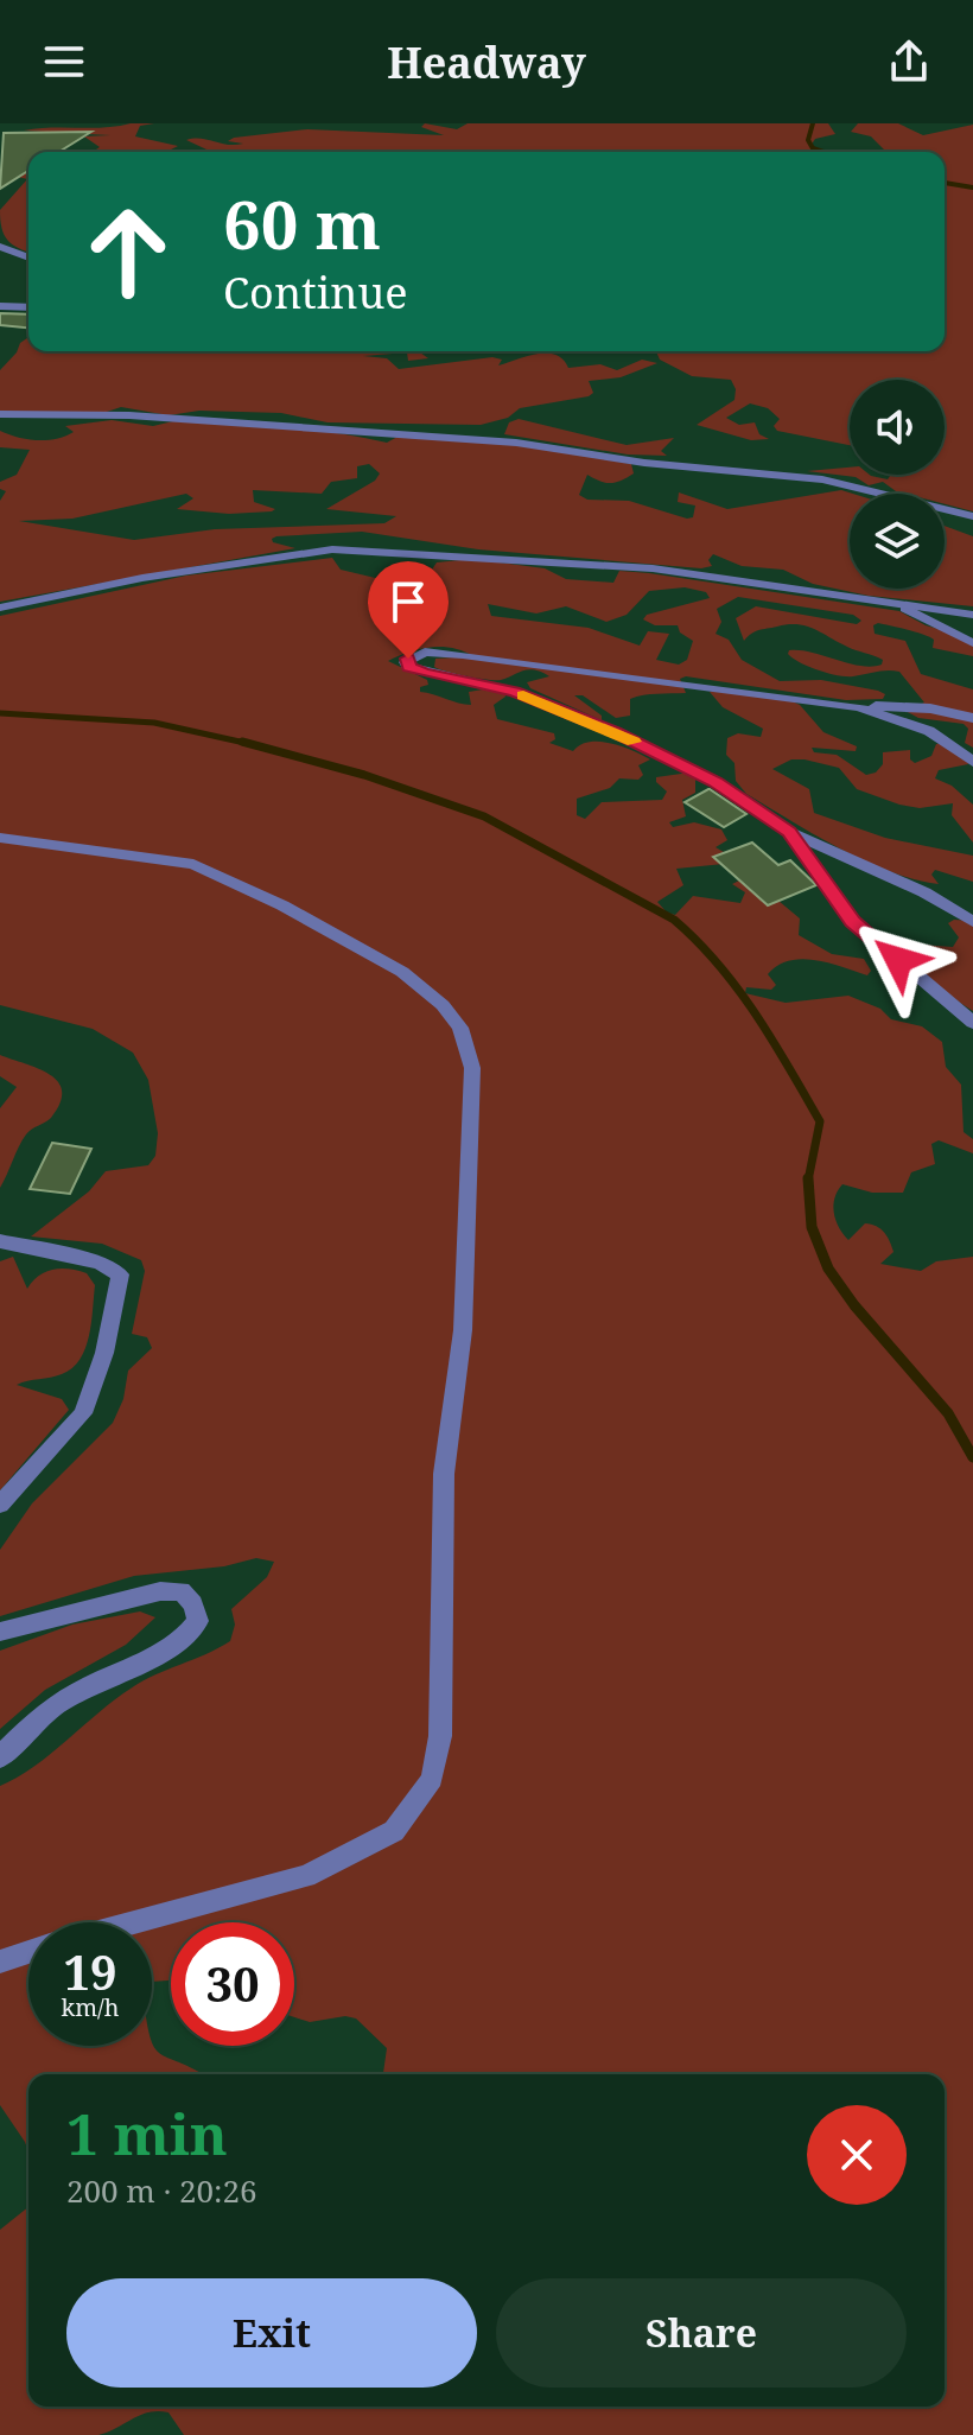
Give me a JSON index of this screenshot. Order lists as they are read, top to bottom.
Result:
{
  "page": {
    "header": "Headway",
    "turn": ["60 m", "Continue"],
    "speed": "19 km/h",
    "limit": "30",
    "heading": ["1 min", "200 m · 20:26"],
    "buttons": ["Exit", "Share"]
  }
}
